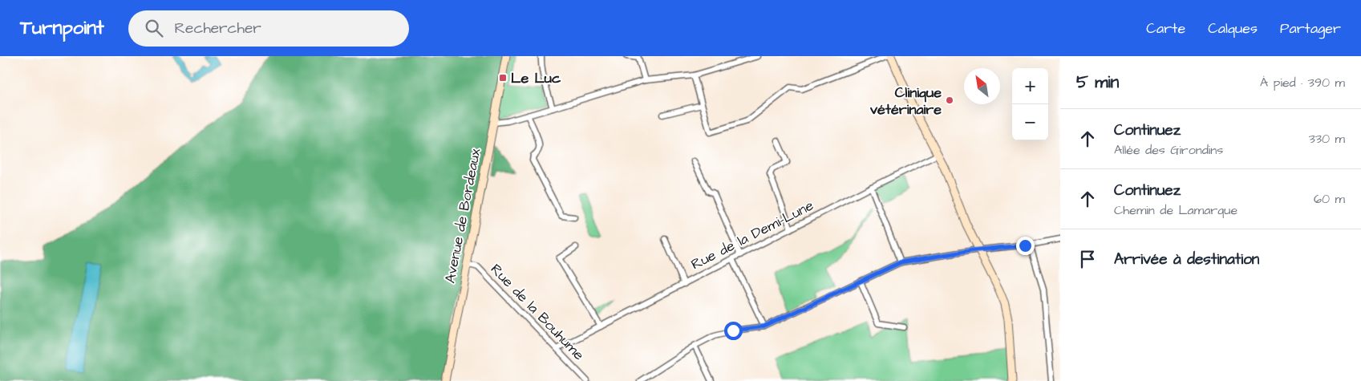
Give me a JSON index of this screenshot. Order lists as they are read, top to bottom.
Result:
{
  "streets": {
    "street": ["Avenue de Bordeaux", "Rue de la Demi-Lune", "Rue de la Bouhume"]
  },
  "crossings": [
    ["Avenue de Bordeaux", "Rue de la Bouhume"],
    ["Rue de la Demi-Lune", "Rue de la Bouhume"]
  ],
  "places": {
    "transit": ["Le Luc"],
    "other": ["Clinique vétérinaire"]
  },
  "north": "top left",
  "page": {
    "header": "Turnpoint",
    "search": "Rechercher",
    "nav": ["Carte", "Calques", "Partager"],
    "heading": ["5 min", "À pied · 390 m"],
    "map_buttons": ["+", "−"],
    "list": [
      ["Continuez", "Allée des Girondins", "330 m"],
      ["Continuez", "Chemin de Lamarque", "60 m"],
      "Arrivée à destination"
    ]
  }
}
